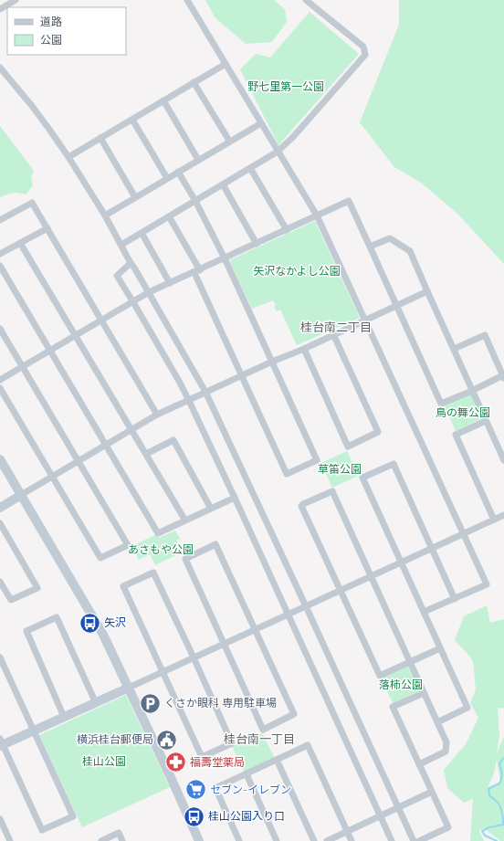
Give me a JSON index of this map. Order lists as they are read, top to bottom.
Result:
{
  "districts": ["桂台南二丁目", "桂台南一丁目"],
  "parks": [
    "野七里第一公園",
    "矢沢なかよし公園",
    "鳥の舞公園",
    "草笛公園",
    "あさもや公園",
    "落柿公園",
    "桂山公園"
  ],
  "places": {
    "bus stop": ["矢沢", "桂山公園入り口"],
    "parking": ["くさか眼科 専用駐車場"],
    "public building": ["横浜桂台郵便局"],
    "pharmacy": ["福壽堂薬局"],
    "supermarket": ["セブン-イレブン"]
  },
  "legend": ["道路", "公園"]
}
